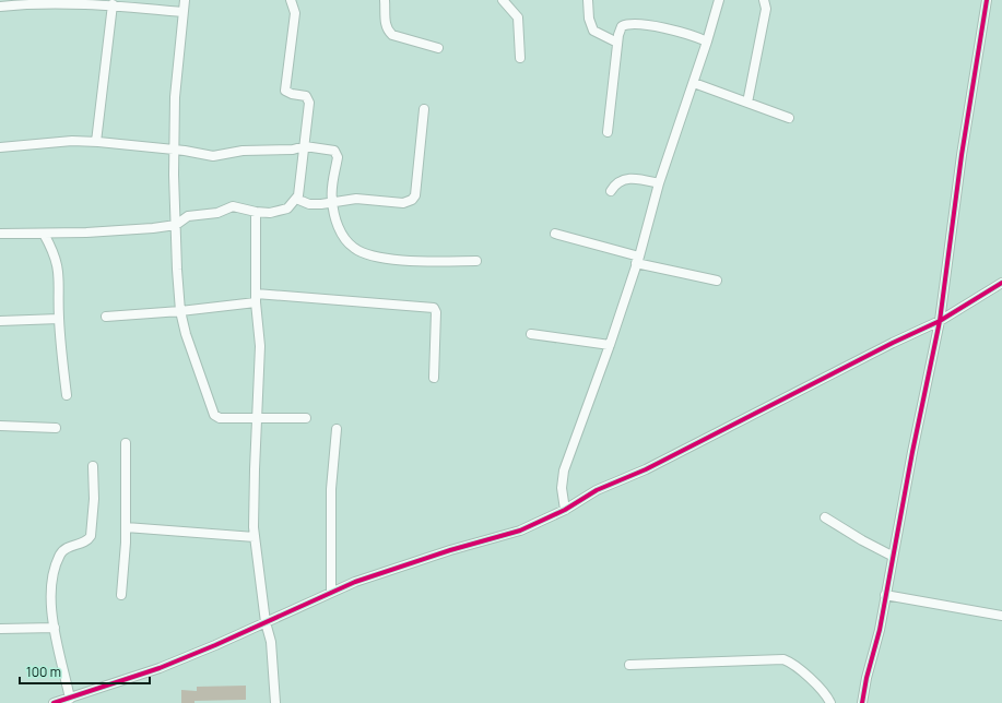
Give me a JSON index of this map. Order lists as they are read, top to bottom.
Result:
{
  "scale_bar": "100 m"
}
